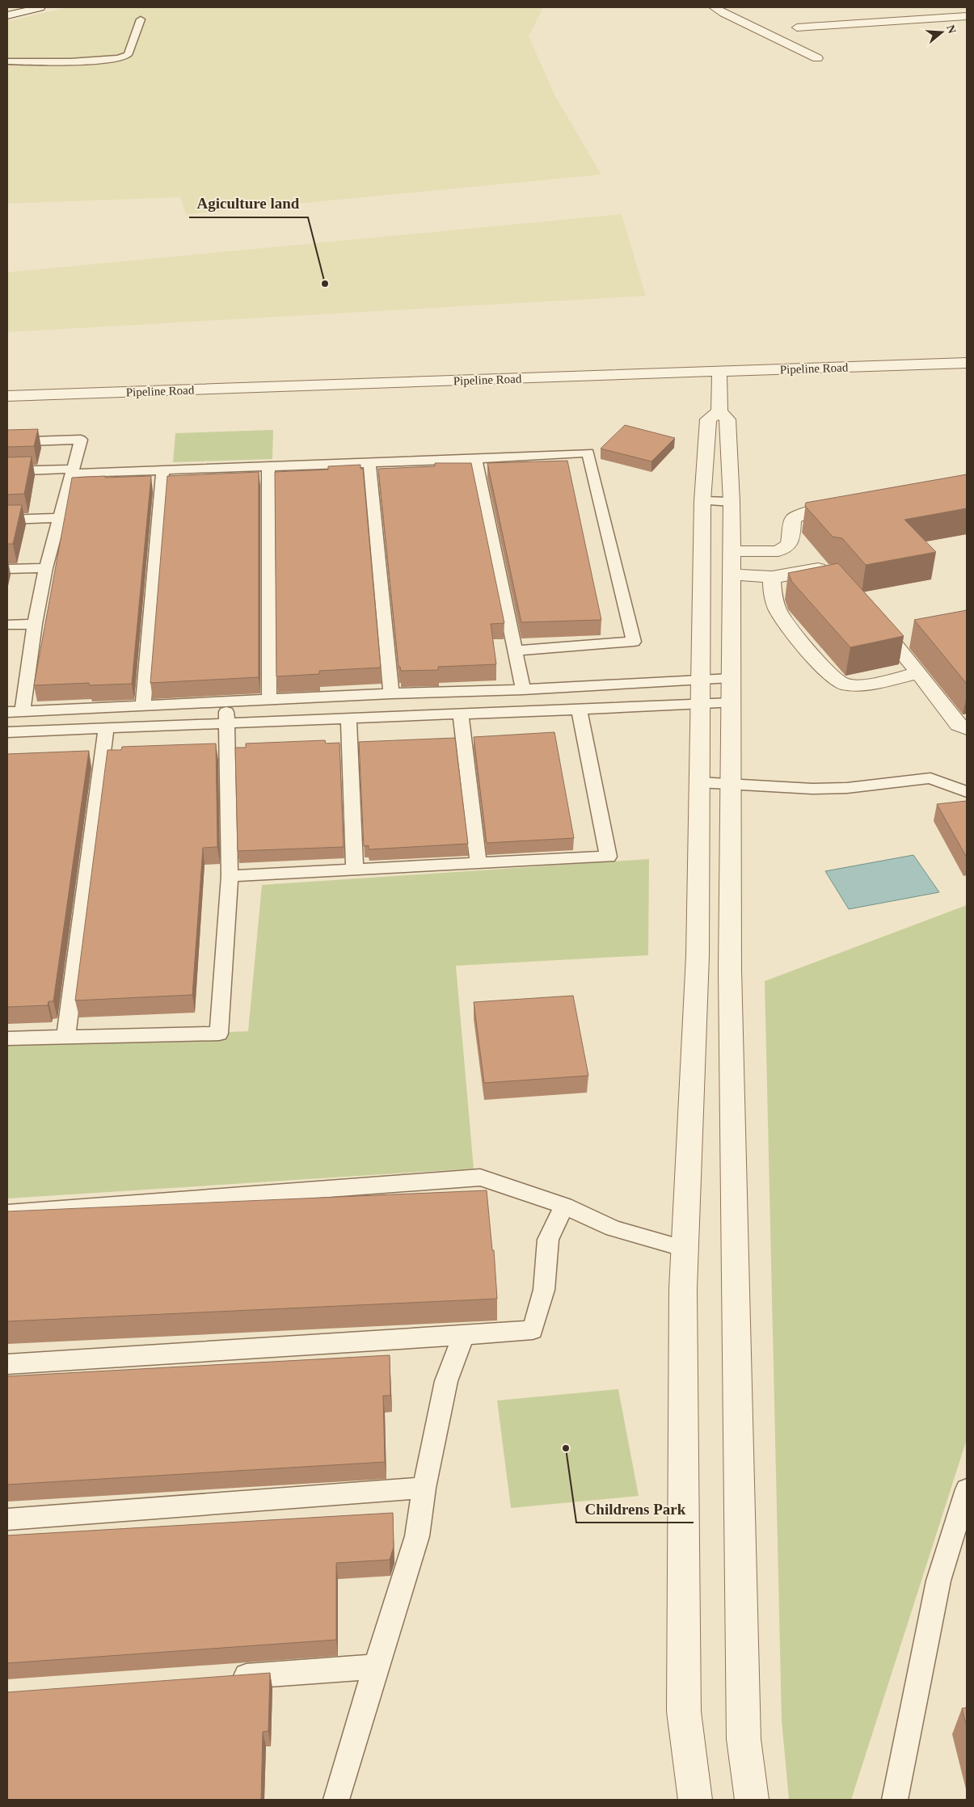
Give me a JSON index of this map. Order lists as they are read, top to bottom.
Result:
{
  "streets": {
    "street": ["Pipeline Road"]
  },
  "places": ["Agiculture land", "Childrens Park"],
  "north": "right"
}
